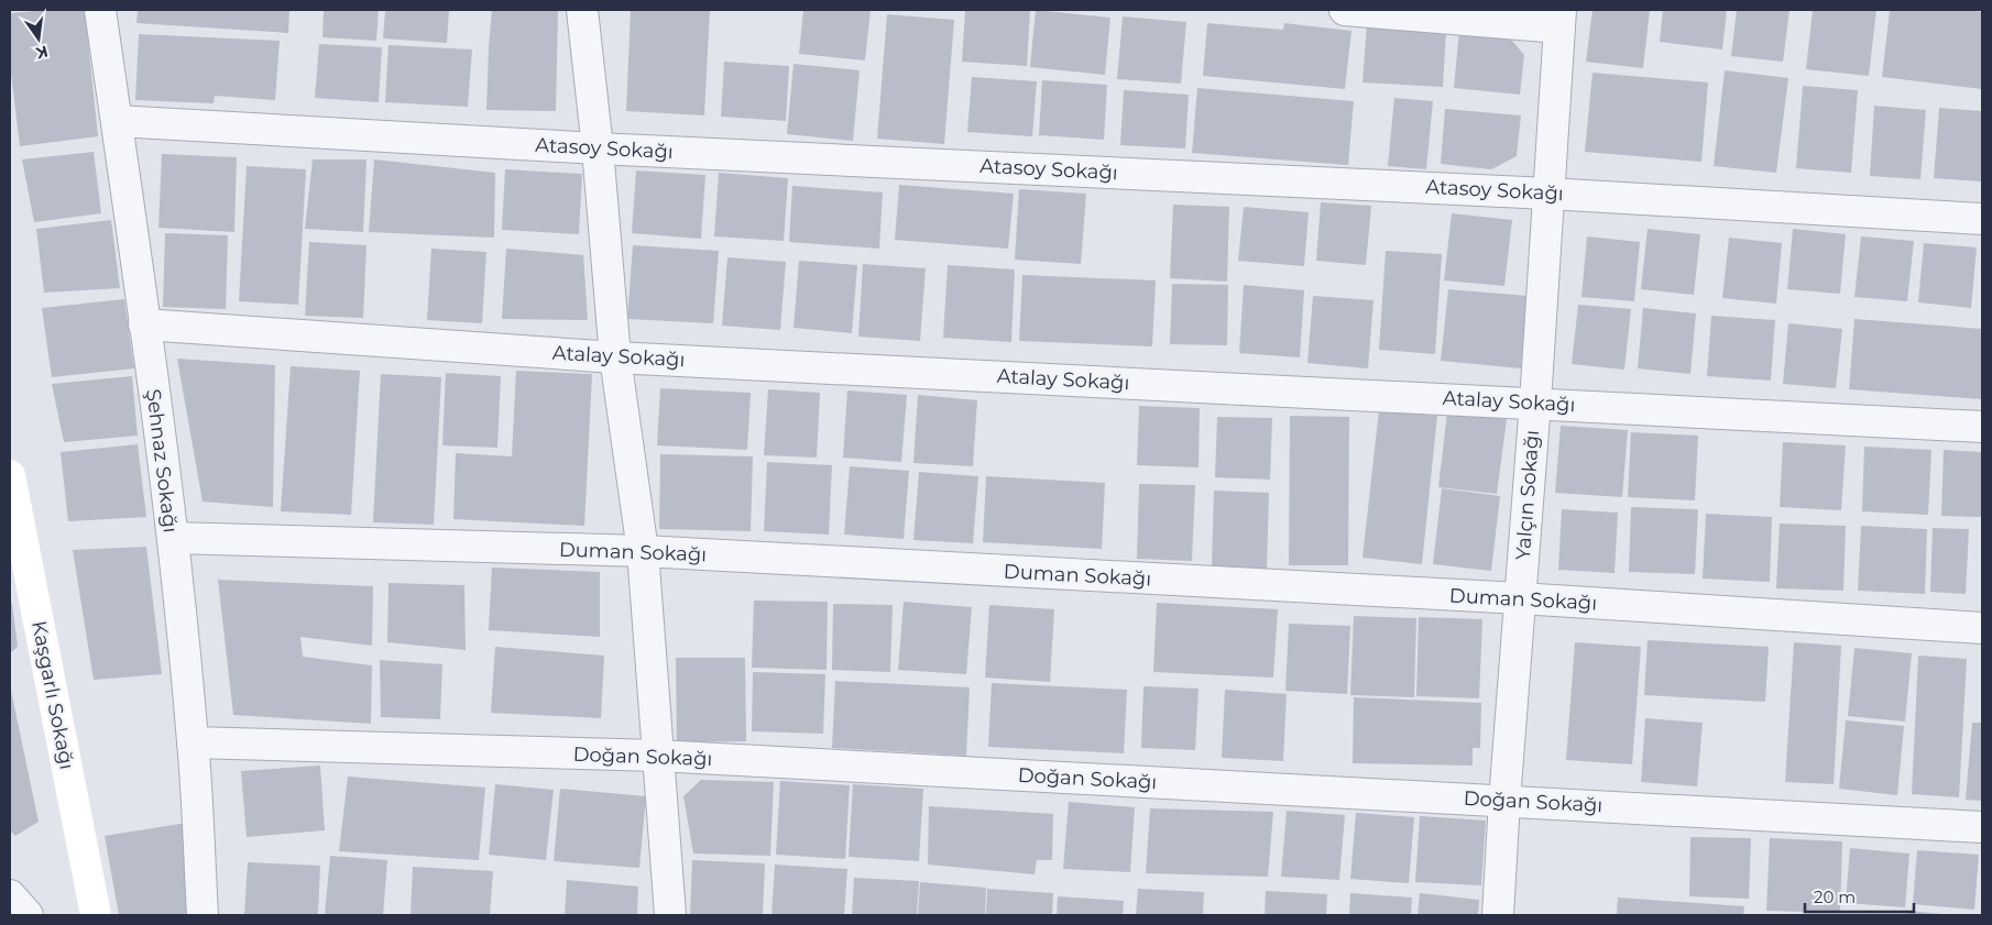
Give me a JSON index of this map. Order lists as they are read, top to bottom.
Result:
{
  "streets": {
    "street": [
      "Atasoy Sokağı",
      "Atalay Sokağı",
      "Şehnaz Sokağı",
      "Yalçın Sokağı",
      "Duman Sokağı",
      "Kaşgarlı Sokağı",
      "Doğan Sokağı"
    ]
  },
  "crossings": [
    ["Atasoy Sokağı", "Şehnaz Sokağı"],
    ["Atasoy Sokağı", "Yalçın Sokağı"],
    ["Atalay Sokağı", "Şehnaz Sokağı"],
    ["Atalay Sokağı", "Yalçın Sokağı"],
    ["Şehnaz Sokağı", "Duman Sokağı"],
    ["Şehnaz Sokağı", "Doğan Sokağı"],
    ["Yalçın Sokağı", "Duman Sokağı"],
    ["Yalçın Sokağı", "Doğan Sokağı"]
  ],
  "scale_bar": "20 m",
  "north": "bottom"
}
